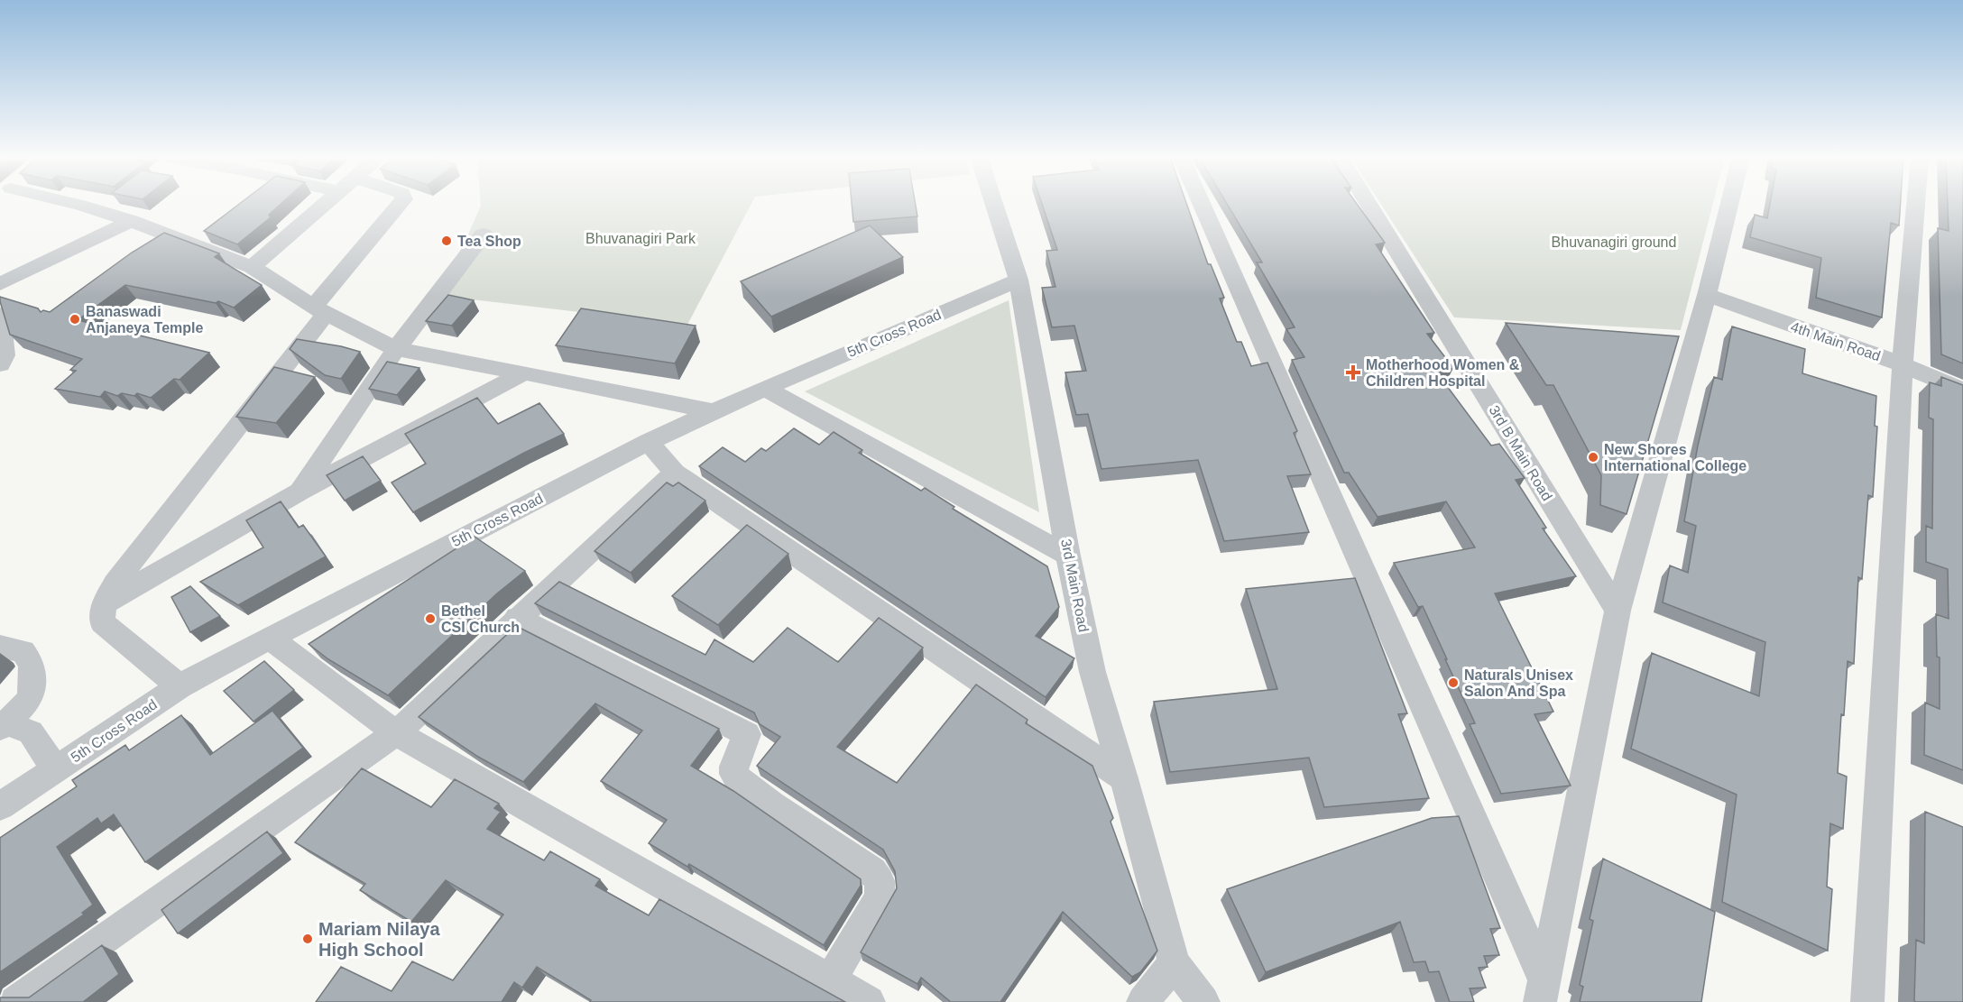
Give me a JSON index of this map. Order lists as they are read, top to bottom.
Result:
{
  "streets": {
    "street": [
      "5th Cross Road",
      "4th Main Road",
      "3rd B Main Road",
      "3rd Main Road"
    ]
  },
  "crossings": [
    ["5th Cross Road", "3rd Main Road"]
  ],
  "parks": ["Bhuvanagiri Park", "Bhuvanagiri ground"],
  "places": {
    "other": [
      "Tea Shop",
      "Banaswadi Anjaneya Temple",
      "New Shores International College",
      "Bethel CSI Church",
      "Naturals Unisex Salon And Spa",
      "Mariam Nilaya High School"
    ],
    "health": ["Motherhood Women & Children Hospital"]
  }
}
